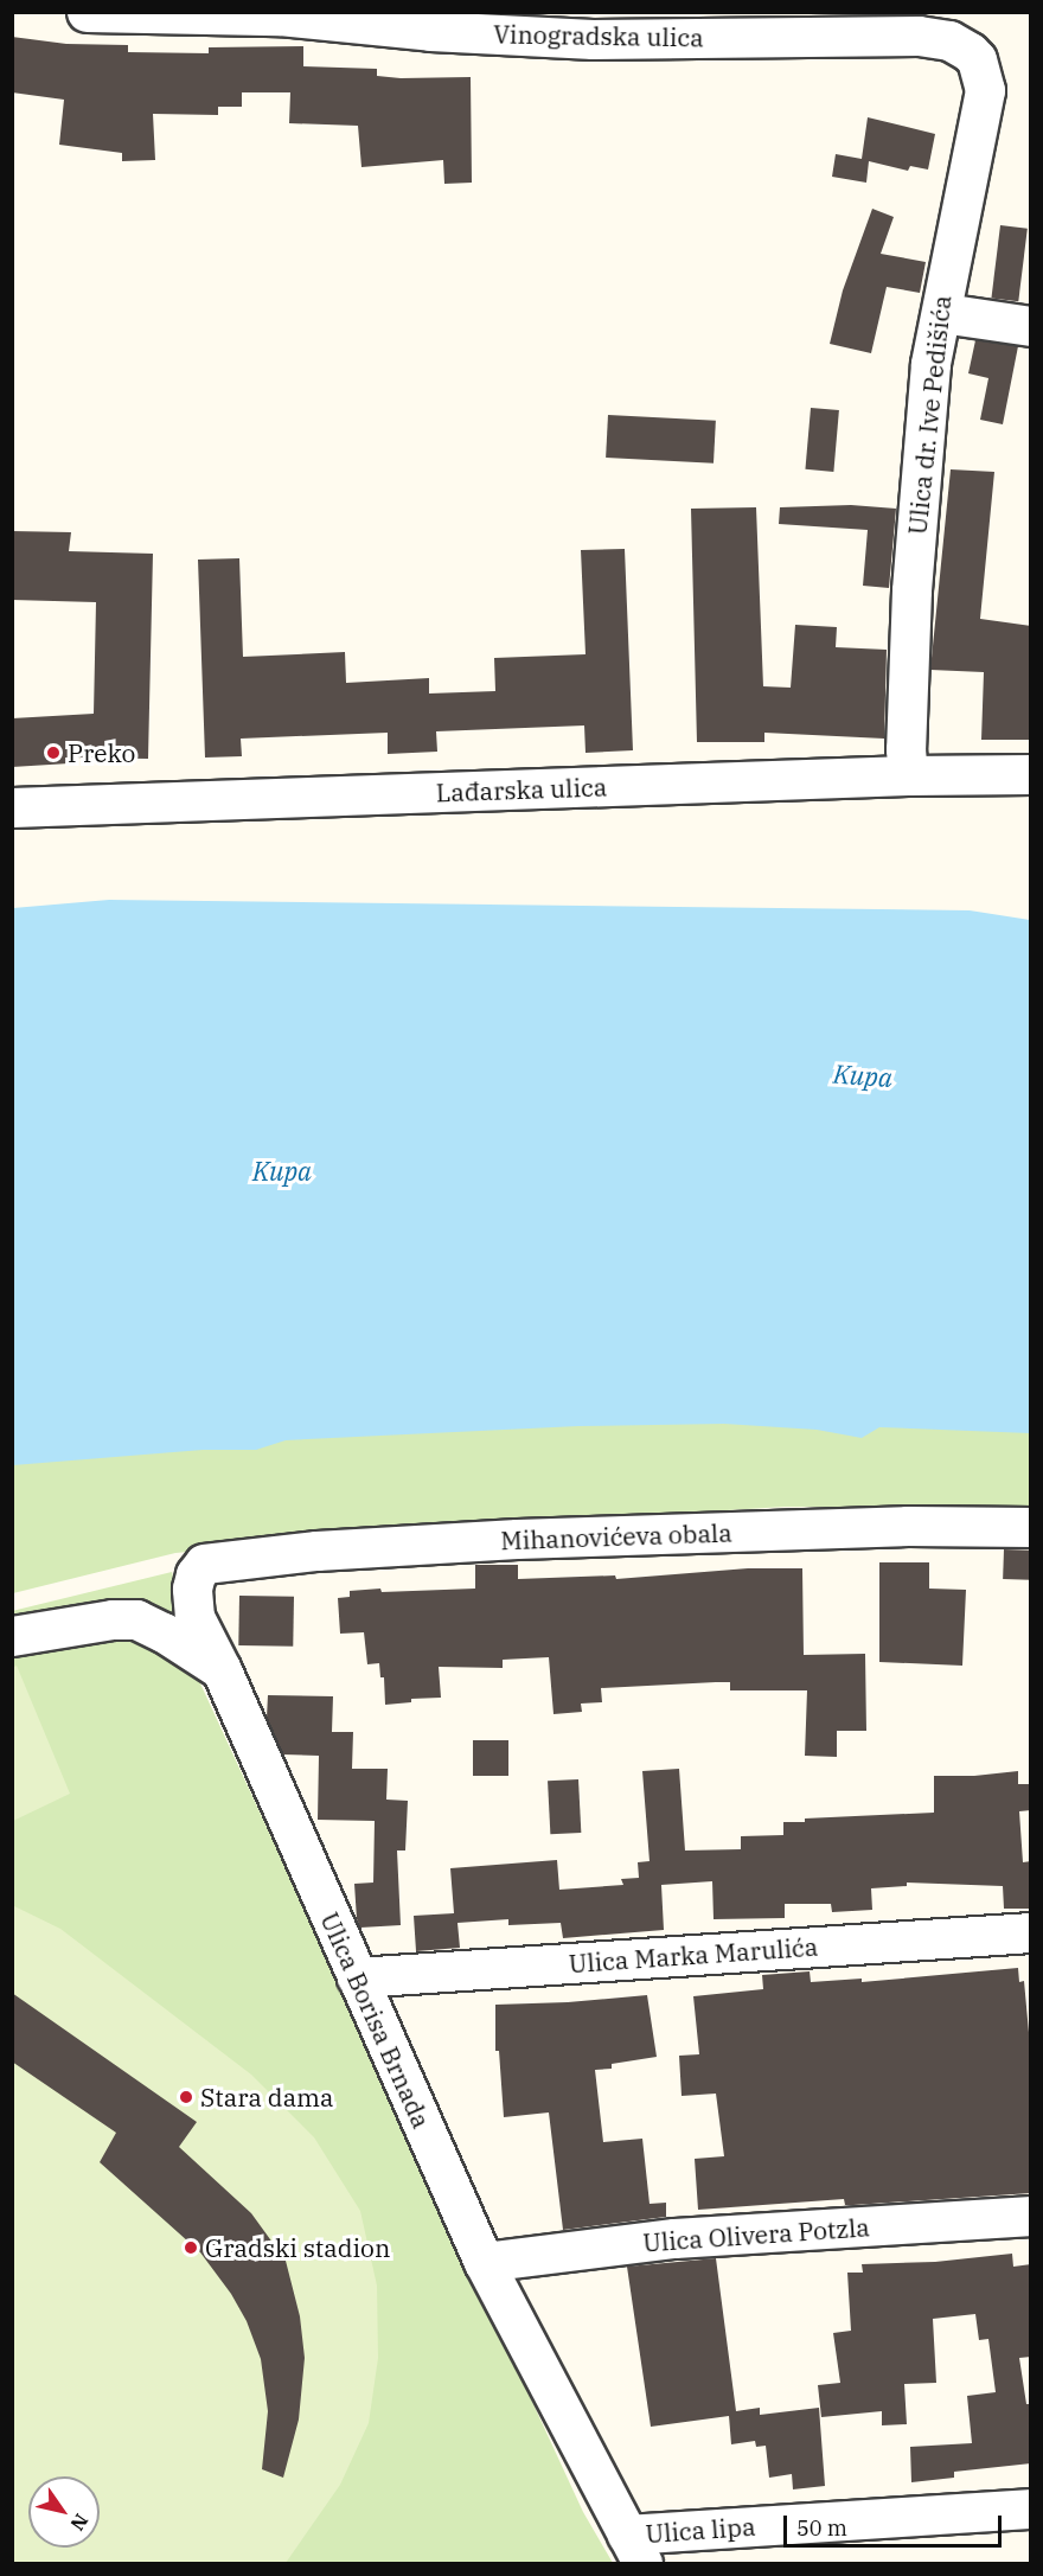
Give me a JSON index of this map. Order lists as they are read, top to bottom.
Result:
{
  "streets": {
    "street": [
      "Vinogradska ulica",
      "Ulica dr. Ive Pedišića",
      "Lađarska ulica",
      "Mihanovićeva obala",
      "Ulica Marka Marulića",
      "Ulica Borisa Brnada",
      "Ulica Olivera Potzla",
      "Ulica lipa"
    ]
  },
  "crossings": [
    ["Vinogradska ulica", "Ulica dr. Ive Pedišića"],
    ["Ulica dr. Ive Pedišića", "Lađarska ulica"],
    ["Mihanovićeva obala", "Ulica Borisa Brnada"],
    ["Ulica Marka Marulića", "Ulica Borisa Brnada"],
    ["Ulica Borisa Brnada", "Ulica Olivera Potzla"],
    ["Ulica Borisa Brnada", "Ulica lipa"]
  ],
  "water": ["Kupa"],
  "places": ["Preko", "Stara dama", "Gradski stadion"],
  "scale_bar": "50 m",
  "north": "bottom right"
}
